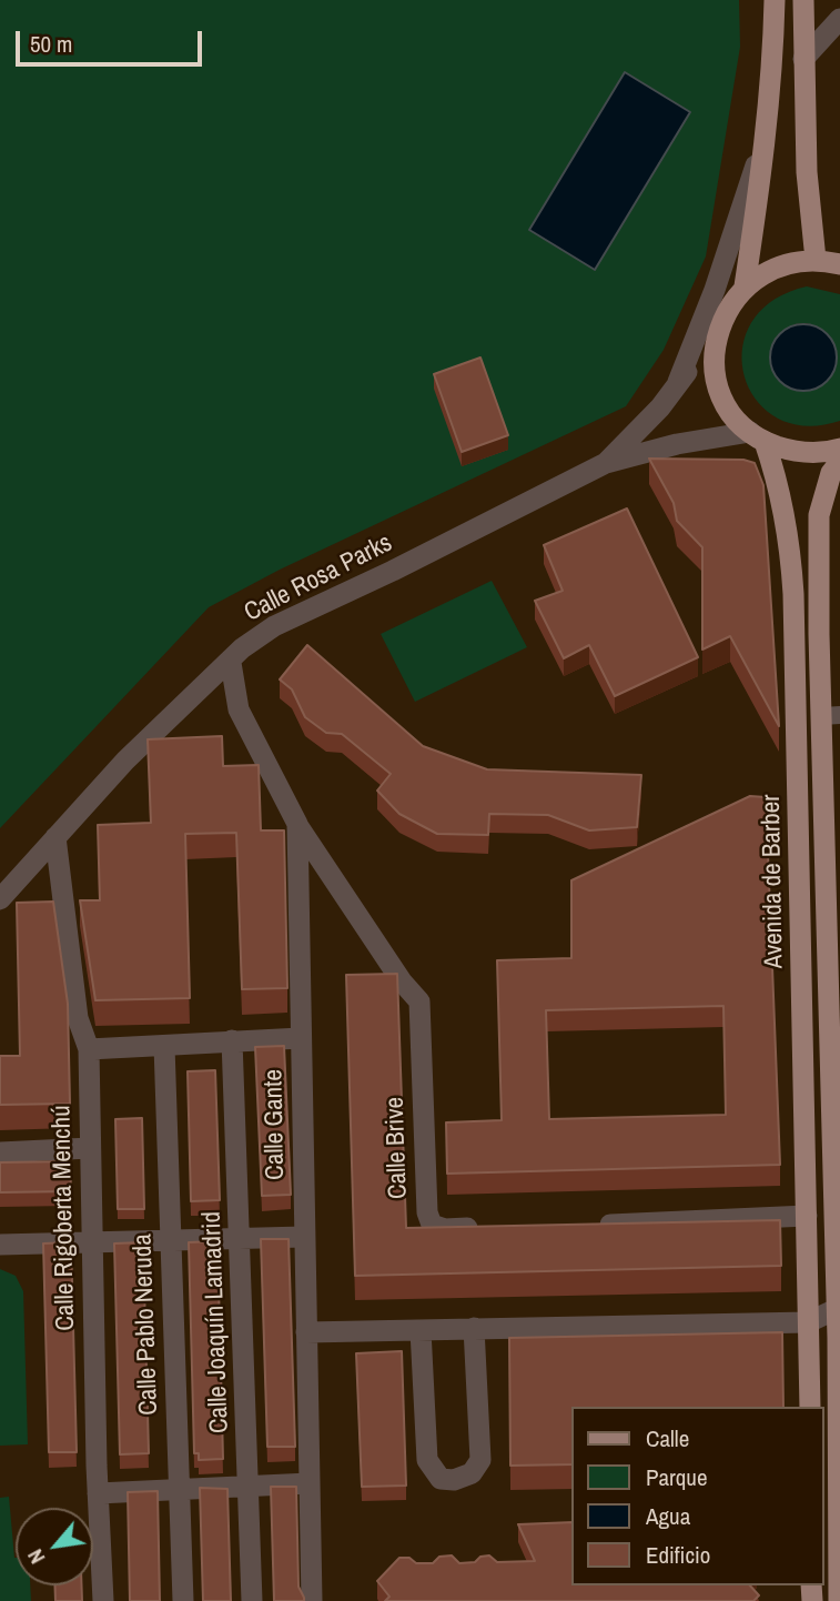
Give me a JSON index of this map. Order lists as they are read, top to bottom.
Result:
{
  "streets": {
    "main road": ["Avenida de Barber"],
    "street": [
      "Calle Rosa Parks",
      "Calle Gante",
      "Calle Brive",
      "Calle Rigoberta Menchú",
      "Calle Joaquín Lamadrid",
      "Calle Pablo Neruda"
    ]
  },
  "crossings": [
    ["Calle Rosa Parks", "Avenida de Barber"],
    ["Calle Rosa Parks", "Calle Gante"],
    ["Calle Rosa Parks", "Calle Rigoberta Menchú"],
    ["Calle Gante", "Calle Brive"]
  ],
  "legend": [
    "Calle",
    "Parque",
    "Agua",
    "Edificio"
  ],
  "scale_bar": "50 m",
  "north": "bottom left"
}
